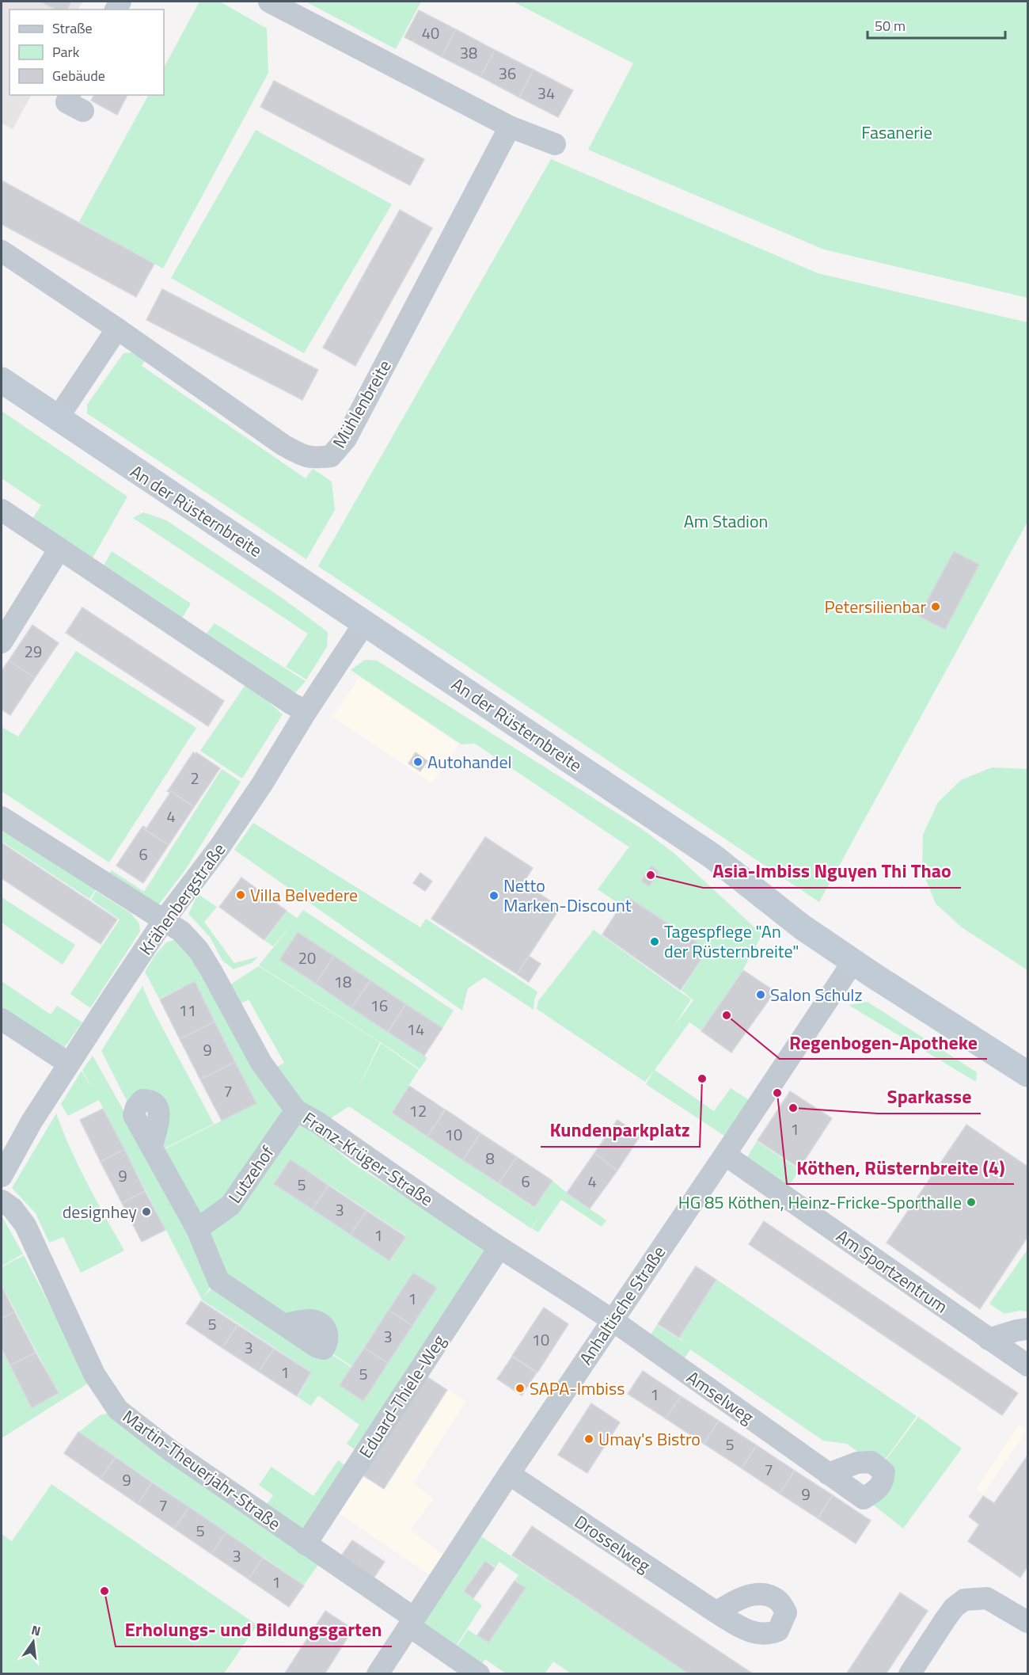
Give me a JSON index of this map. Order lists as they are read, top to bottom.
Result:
{
  "streets": {
    "main road": ["An der Rüsternbreite"],
    "street": [
      "Mühlenbreite",
      "Krähenbergstraße",
      "Franz-Krüger-Straße",
      "Lutzehof",
      "Am Sportzentrum",
      "Anhaltische Straße",
      "Eduard-Thiele-Weg",
      "Amselweg",
      "Martin-Theuerjahr-Straße",
      "Drosselweg"
    ]
  },
  "crossings": [
    ["An der Rüsternbreite", "Krähenbergstraße"],
    ["An der Rüsternbreite", "Anhaltische Straße"],
    ["Krähenbergstraße", "Franz-Krüger-Straße"],
    ["Franz-Krüger-Straße", "Lutzehof"],
    ["Franz-Krüger-Straße", "Anhaltische Straße"],
    ["Franz-Krüger-Straße", "Eduard-Thiele-Weg"],
    ["Franz-Krüger-Straße", "Amselweg"],
    ["Am Sportzentrum", "Anhaltische Straße"],
    ["Anhaltische Straße", "Amselweg"],
    ["Anhaltische Straße", "Martin-Theuerjahr-Straße"],
    ["Anhaltische Straße", "Drosselweg"],
    ["Eduard-Thiele-Weg", "Martin-Theuerjahr-Straße"]
  ],
  "parks": ["Fasanerie", "Am Stadion"],
  "places": [
    "Petersilienbar",
    "Autohandel",
    "Asia-Imbiss Nguyen Thi Thao",
    "Villa Belvedere",
    "Netto Marken-Discount",
    "Tagespflege \"An der Rüsternbreite\"",
    "Salon Schulz",
    "Regenbogen-Apotheke",
    "Kundenparkplatz",
    "Köthen, Rüsternbreite (4)",
    "Sparkasse",
    "HG 85 Köthen, Heinz-Fricke-Sporthalle",
    "designhey",
    "SAPA-Imbiss",
    "Umay's Bistro",
    "Erholungs- und Bildungsgarten"
  ],
  "house_numbers": [
    "40",
    "38",
    "36",
    "34",
    "29",
    "2",
    "4",
    "6",
    "20",
    "18",
    "16",
    "11",
    "14",
    "9",
    "7",
    "12",
    "1",
    "10",
    "8",
    "9",
    "6",
    "4",
    "5",
    "3",
    "1",
    "1",
    "5",
    "3",
    "10",
    "3",
    "1",
    "5",
    "1",
    "5",
    "7",
    "9",
    "9",
    "7",
    "5",
    "3",
    "1"
  ],
  "legend": ["Straße", "Park", "Gebäude"],
  "scale_bar": "50 m",
  "north": "top"
}
